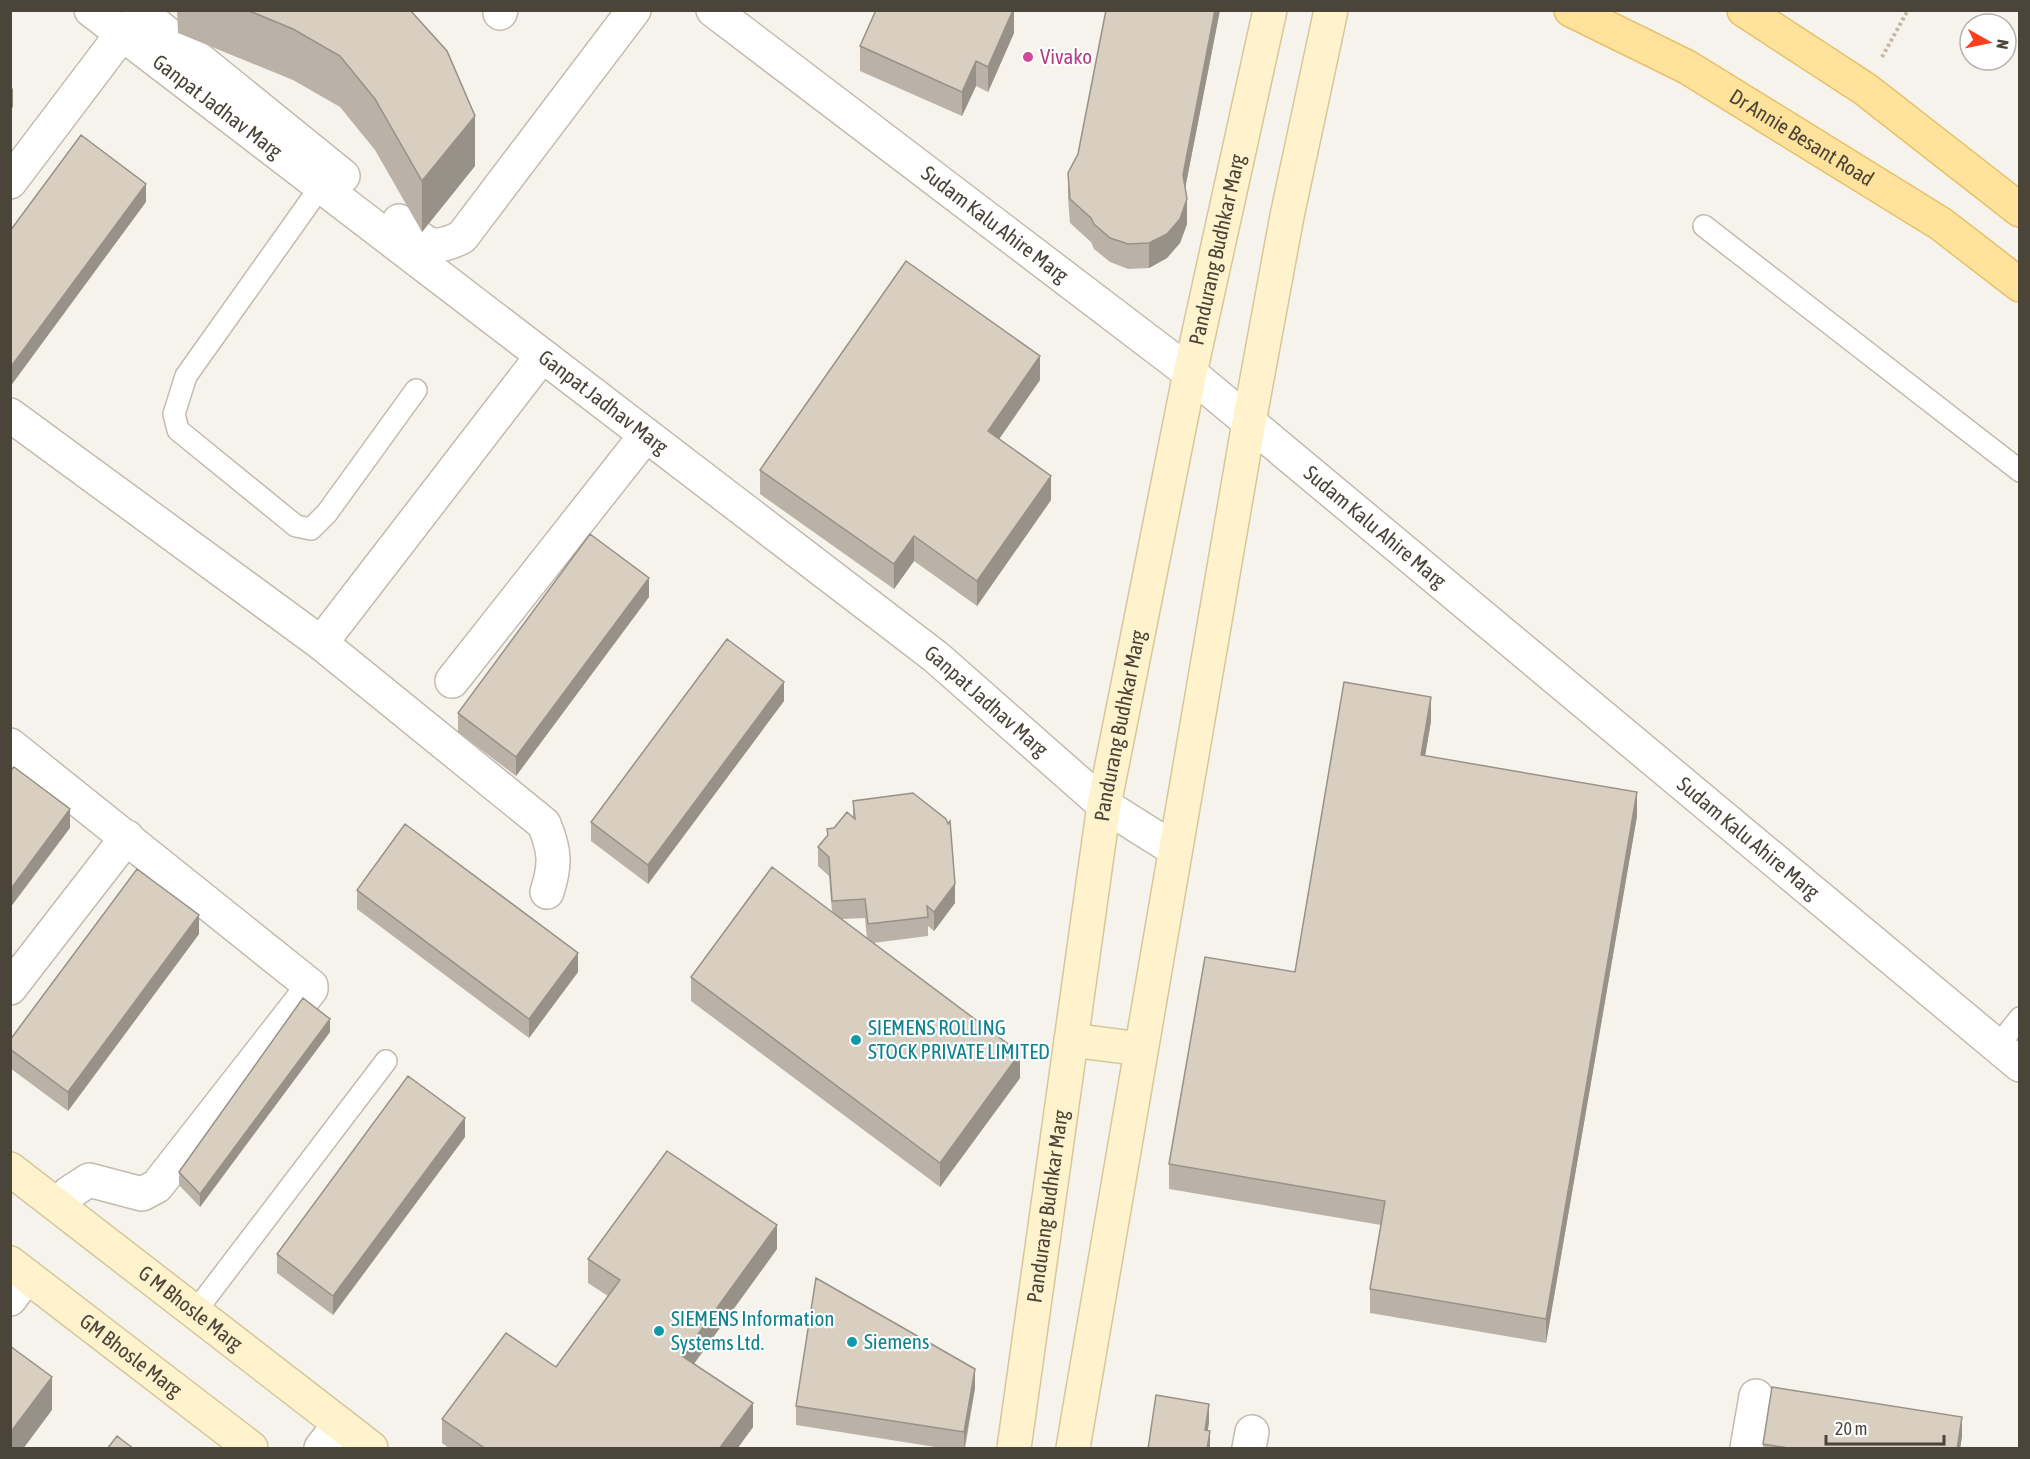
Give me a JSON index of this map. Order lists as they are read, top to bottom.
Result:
{
  "streets": {
    "main road": [
      "Dr Annie Besant Road",
      "Pandurang Budhkar Marg",
      "G M Bhosle Marg",
      "GM Bhosle Marg"
    ],
    "street": ["Ganpat Jadhav Marg", "Sudam Kalu Ahire Marg"]
  },
  "crossings": [
    ["Ganpat Jadhav Marg", "Pandurang Budhkar Marg"],
    ["Sudam Kalu Ahire Marg", "Pandurang Budhkar Marg"]
  ],
  "places": [
    "Vivako",
    "SIEMENS ROLLING STOCK PRIVATE LIMITED",
    "SIEMENS Information Systems Ltd.",
    "Siemens"
  ],
  "scale_bar": "20 m",
  "north": "right"
}
